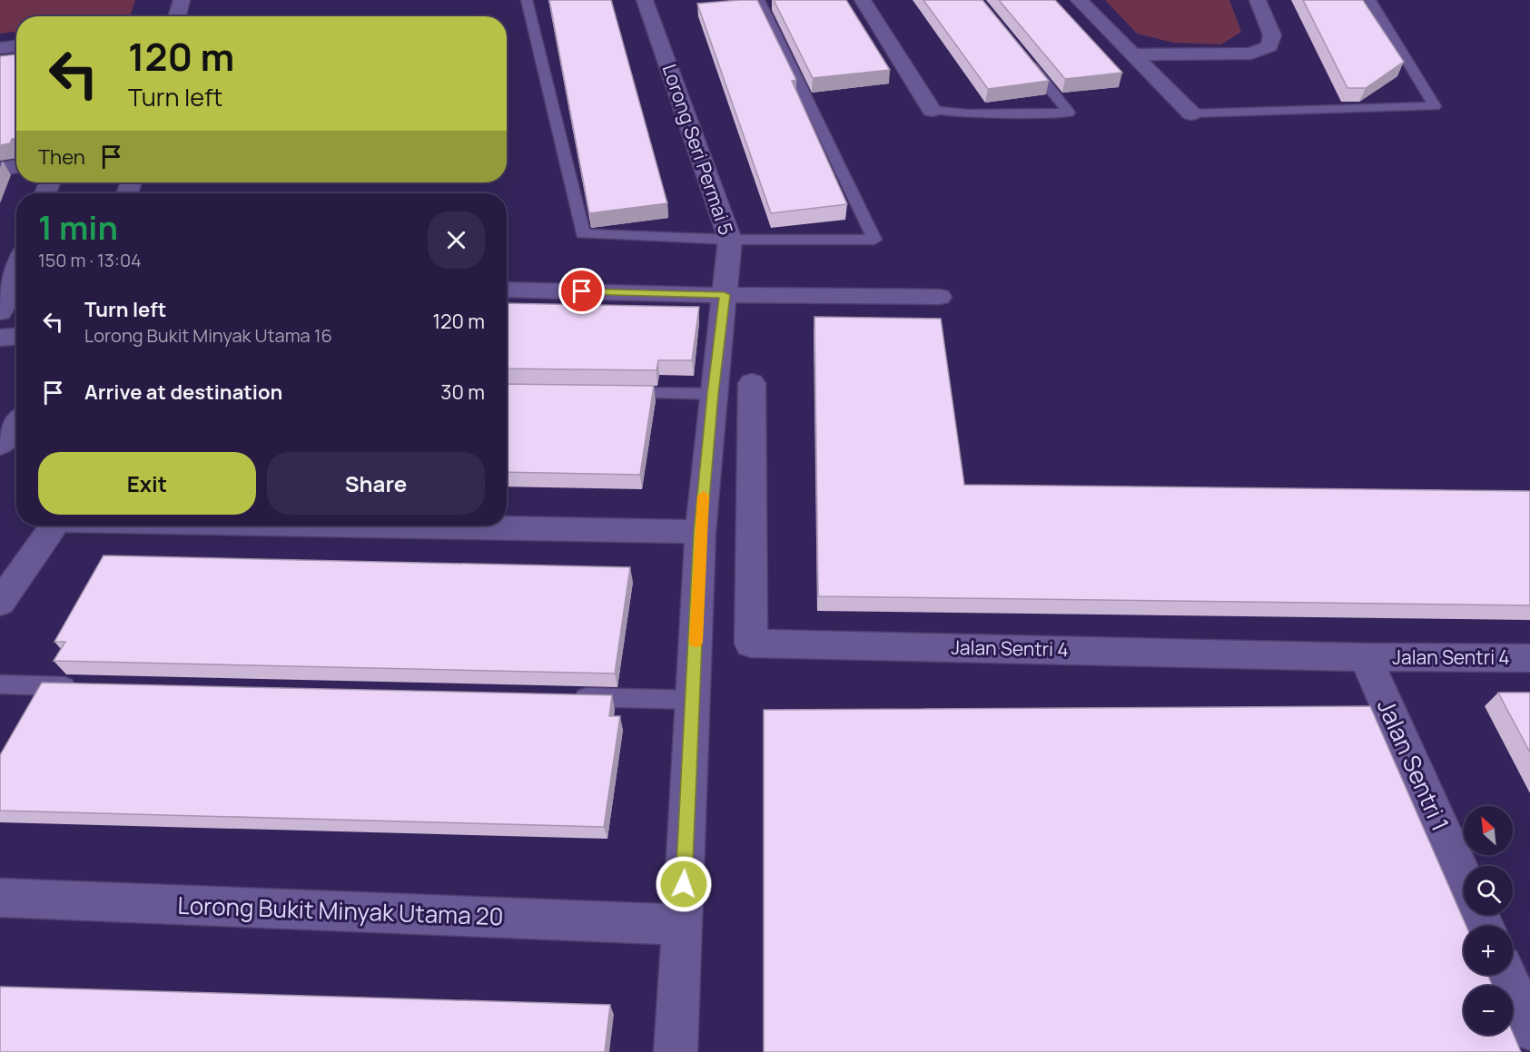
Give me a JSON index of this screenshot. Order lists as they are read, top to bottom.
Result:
{
  "streets": {
    "street": [
      "Lorong Seri Permai 5",
      "Jalan Sentri 4",
      "Jalan Sentri 1",
      "Lorong Bukit Minyak Utama 20"
    ]
  },
  "crossings": [
    ["Lorong Seri Permai 5", "Lorong Bukit Minyak Utama 20"],
    ["Jalan Sentri 4", "Jalan Sentri 1"]
  ],
  "north": "top left",
  "page": {
    "turn": ["120 m", "Turn left"],
    "then": "Then",
    "heading": ["1 min", "150 m · 13:04"],
    "list": [
      {
        "name": "Turn left",
        "note": "Lorong Bukit Minyak Utama 16",
        "value": "120 m"
      },
      {
        "name": "Arrive at destination",
        "value": "30 m"
      }
    ],
    "buttons": ["Exit", "Share"],
    "map_buttons": ["+", "−"]
  }
}
